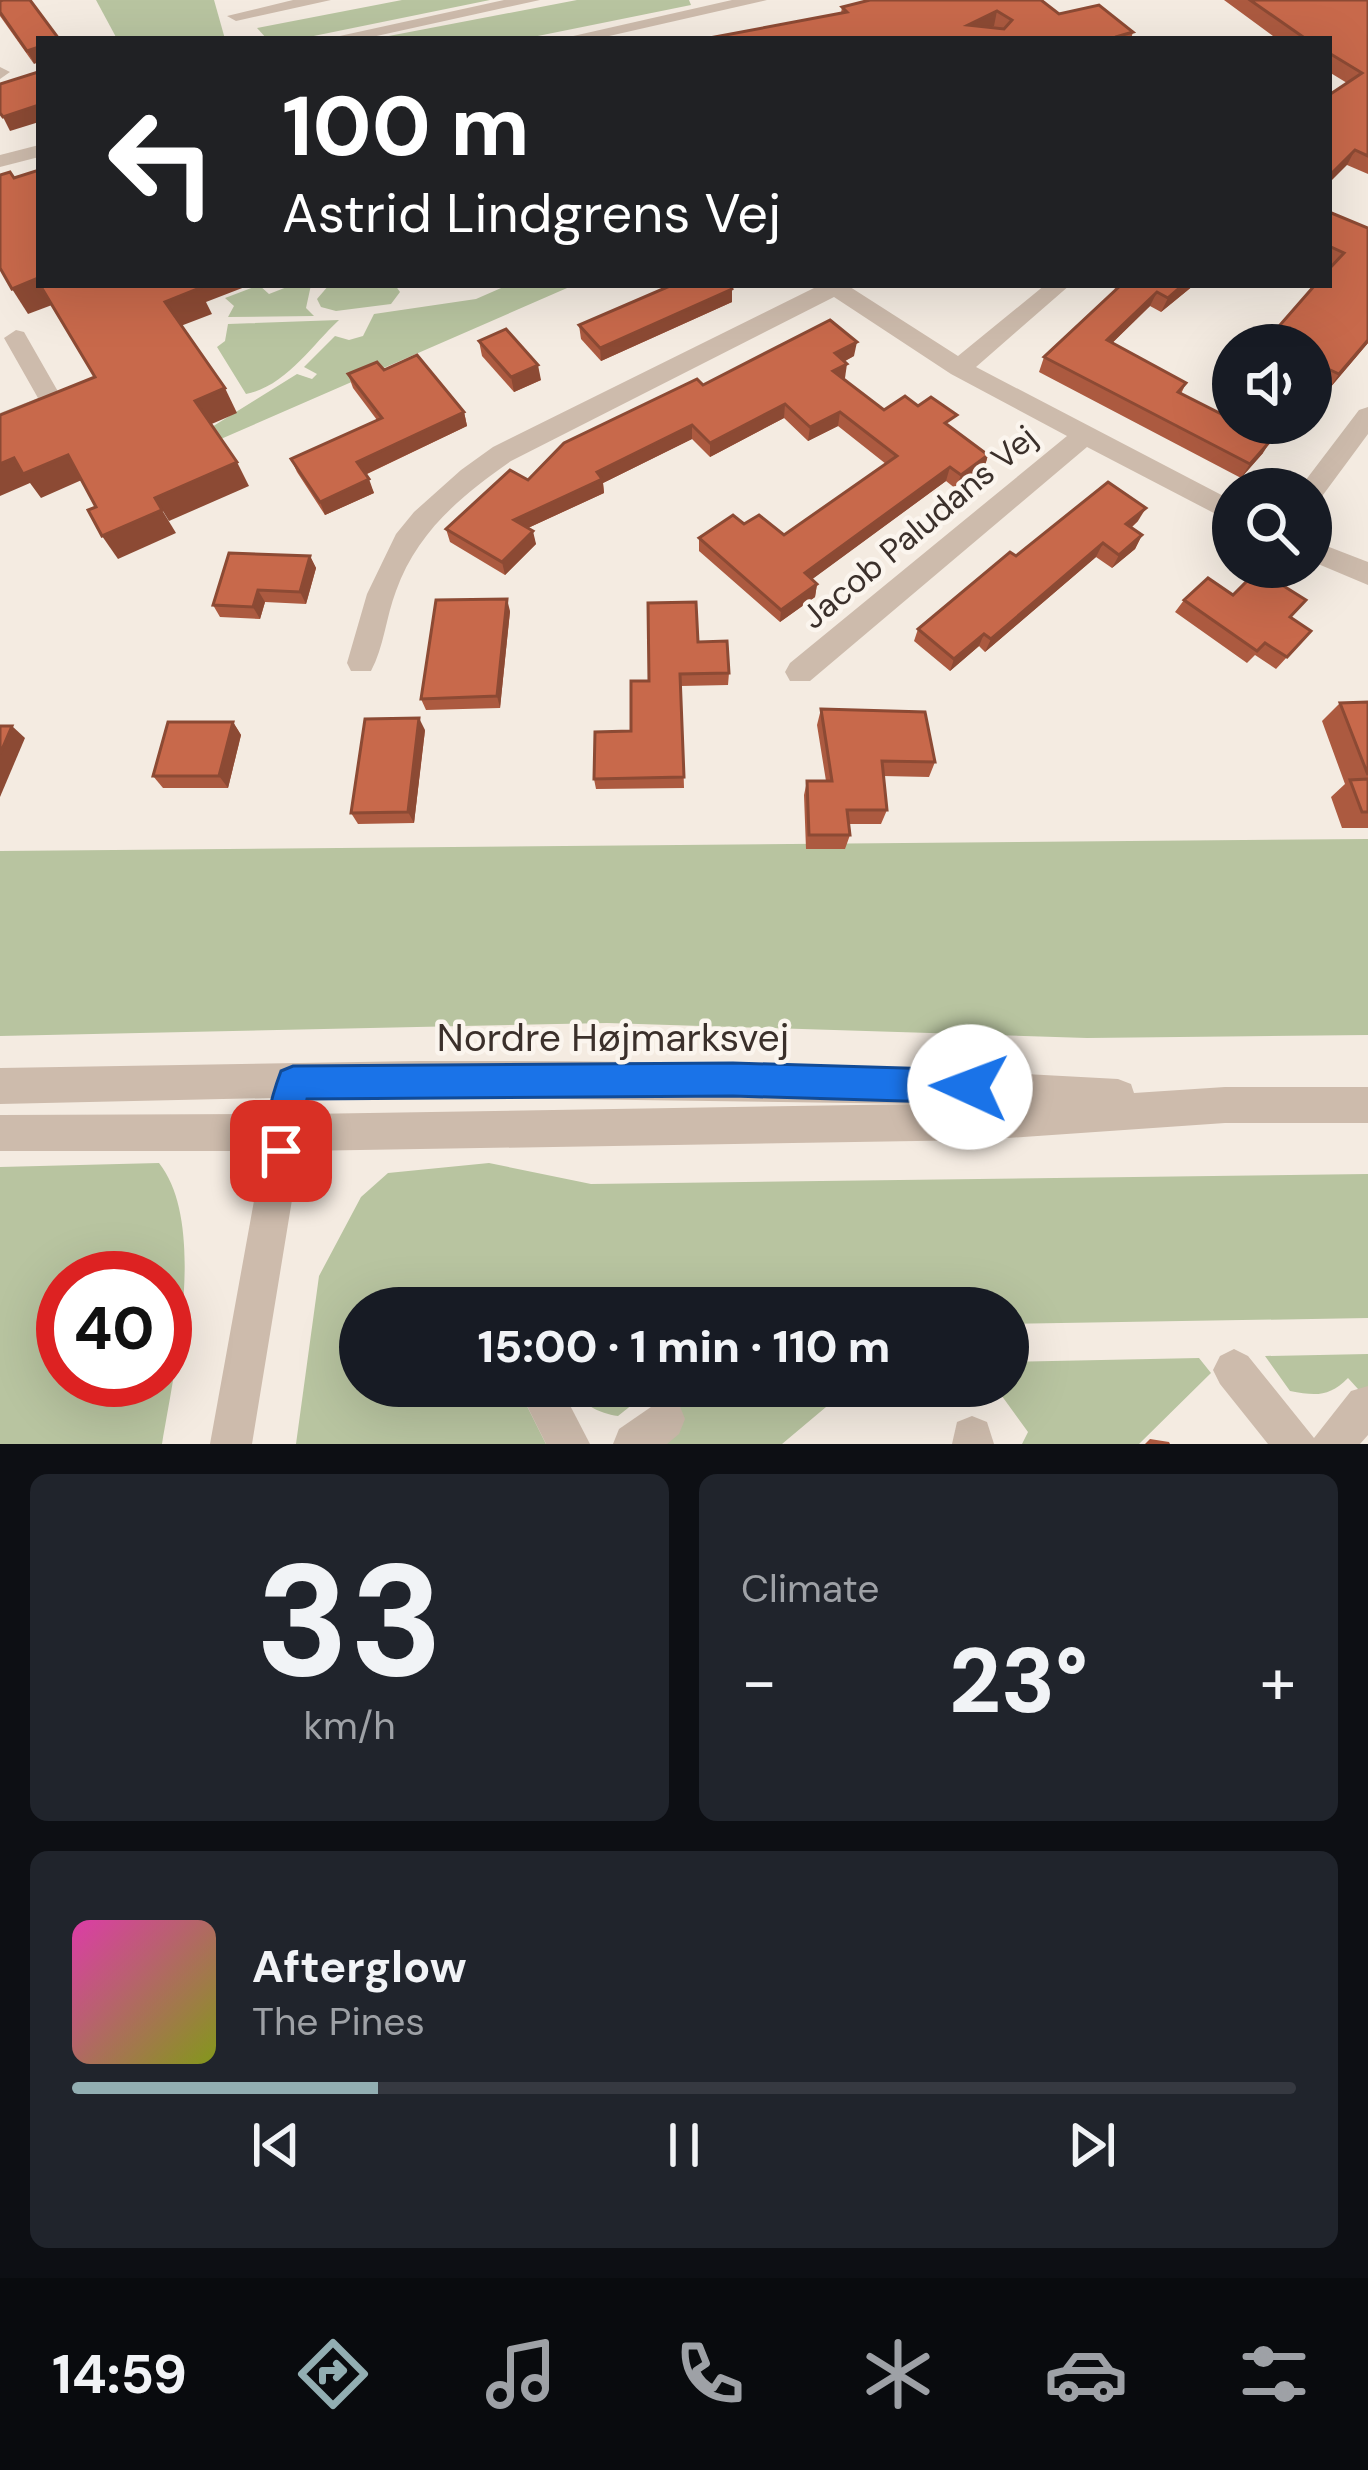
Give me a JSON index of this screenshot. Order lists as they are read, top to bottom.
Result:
{
  "streets": {
    "street": ["Jacob Paludans Vej", "Nordre Højmarksvej"]
  },
  "page": {
    "turn": ["100 m", "Astrid Lindgrens Vej"],
    "limit": "40",
    "trip": "15:00 · 1 min · 110 m",
    "tile": [
      ["33", "km/h"],
      "Climate"
    ],
    "heat": ["−", "23°", "+"],
    "song": ["Afterglow", "The Pines"],
    "tabs": "14:59"
  }
}
